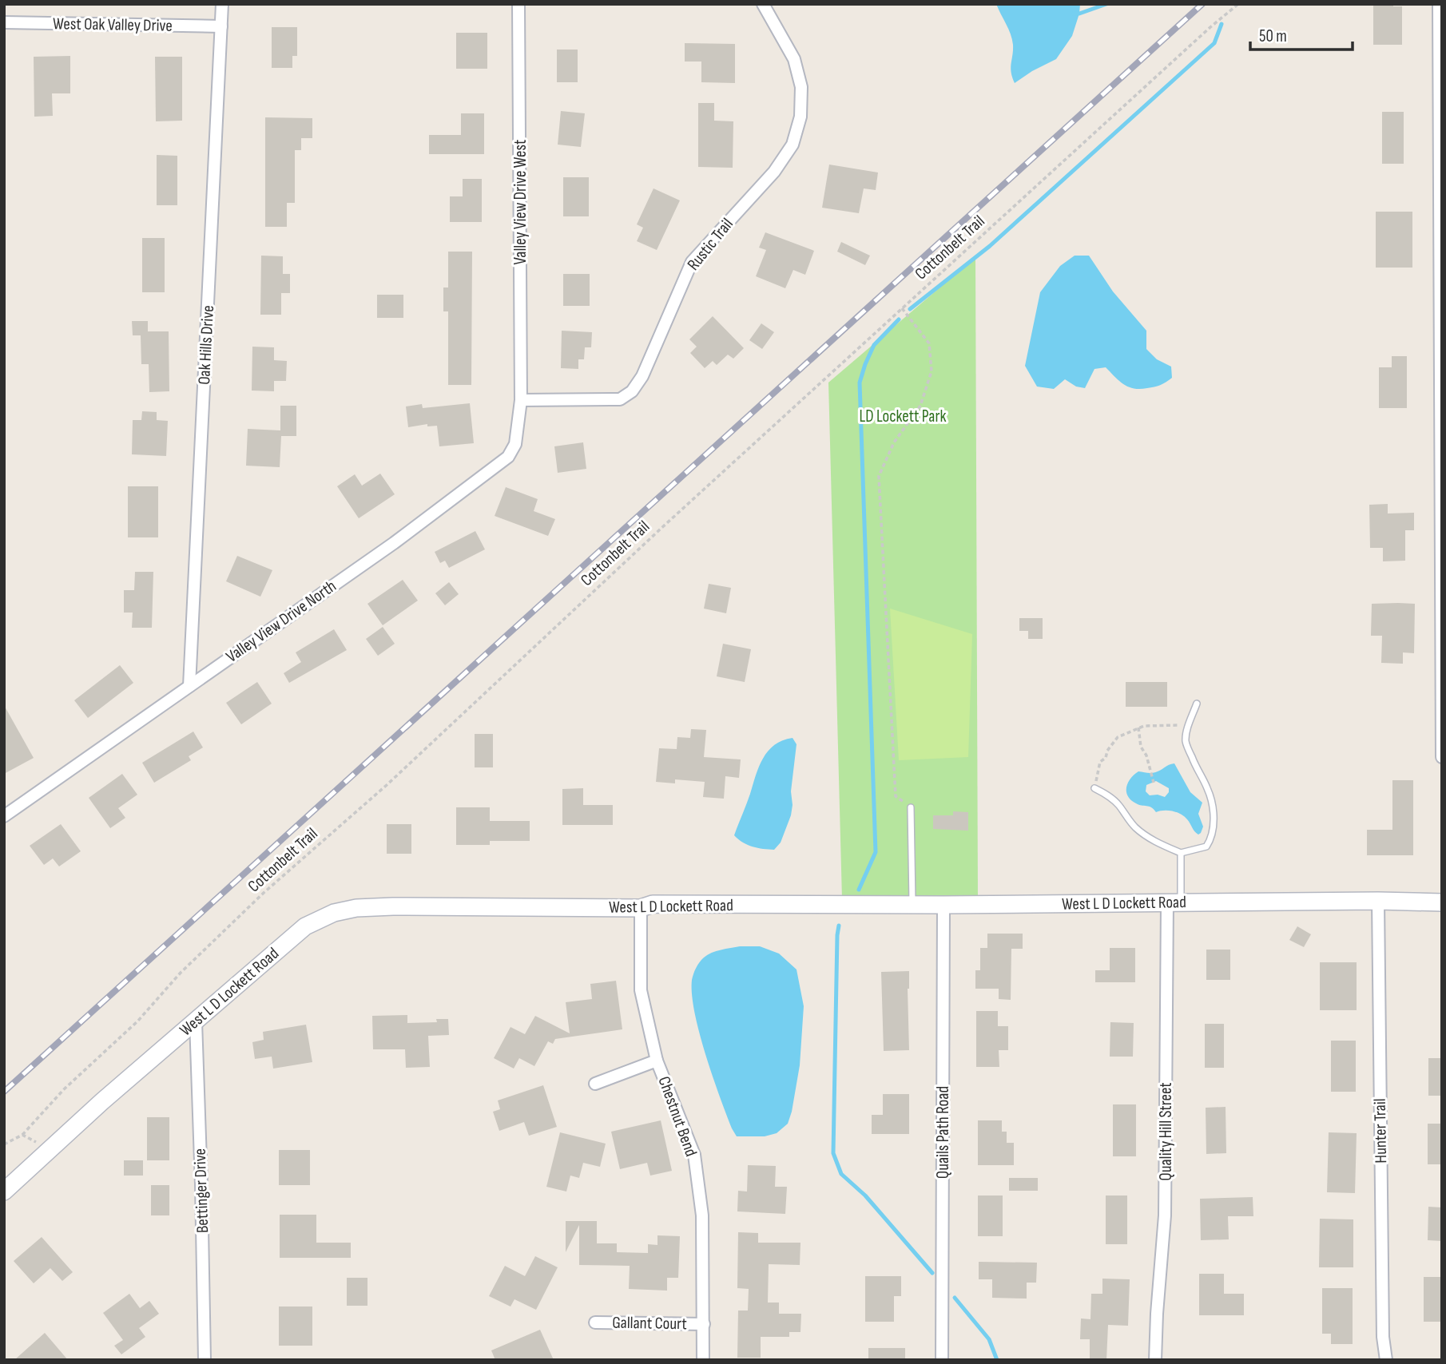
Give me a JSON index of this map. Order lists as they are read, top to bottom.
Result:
{
  "streets": {
    "main road": ["West L D Lockett Road"],
    "street": [
      "West Oak Valley Drive",
      "Valley View Drive West",
      "Rustic Trail",
      "Oak Hills Drive",
      "Valley View Drive North",
      "Chestnut Bend",
      "Hunter Trail",
      "Quality Hill Street",
      "Quails Path Road",
      "Bettinger Drive",
      "Gallant Court"
    ],
    "path": ["Cottonbelt Trail"]
  },
  "crossings": [
    ["West Oak Valley Drive", "Oak Hills Drive"],
    ["Valley View Drive West", "Rustic Trail"],
    ["Valley View Drive West", "Valley View Drive North"],
    ["Rustic Trail", "Valley View Drive North"],
    ["Oak Hills Drive", "Valley View Drive North"],
    ["West L D Lockett Road", "Chestnut Bend"],
    ["West L D Lockett Road", "Hunter Trail"],
    ["West L D Lockett Road", "Quality Hill Street"],
    ["West L D Lockett Road", "Quails Path Road"],
    ["West L D Lockett Road", "Bettinger Drive"],
    ["Chestnut Bend", "Gallant Court"]
  ],
  "parks": ["LD Lockett Park"],
  "scale_bar": "50 m"
}
